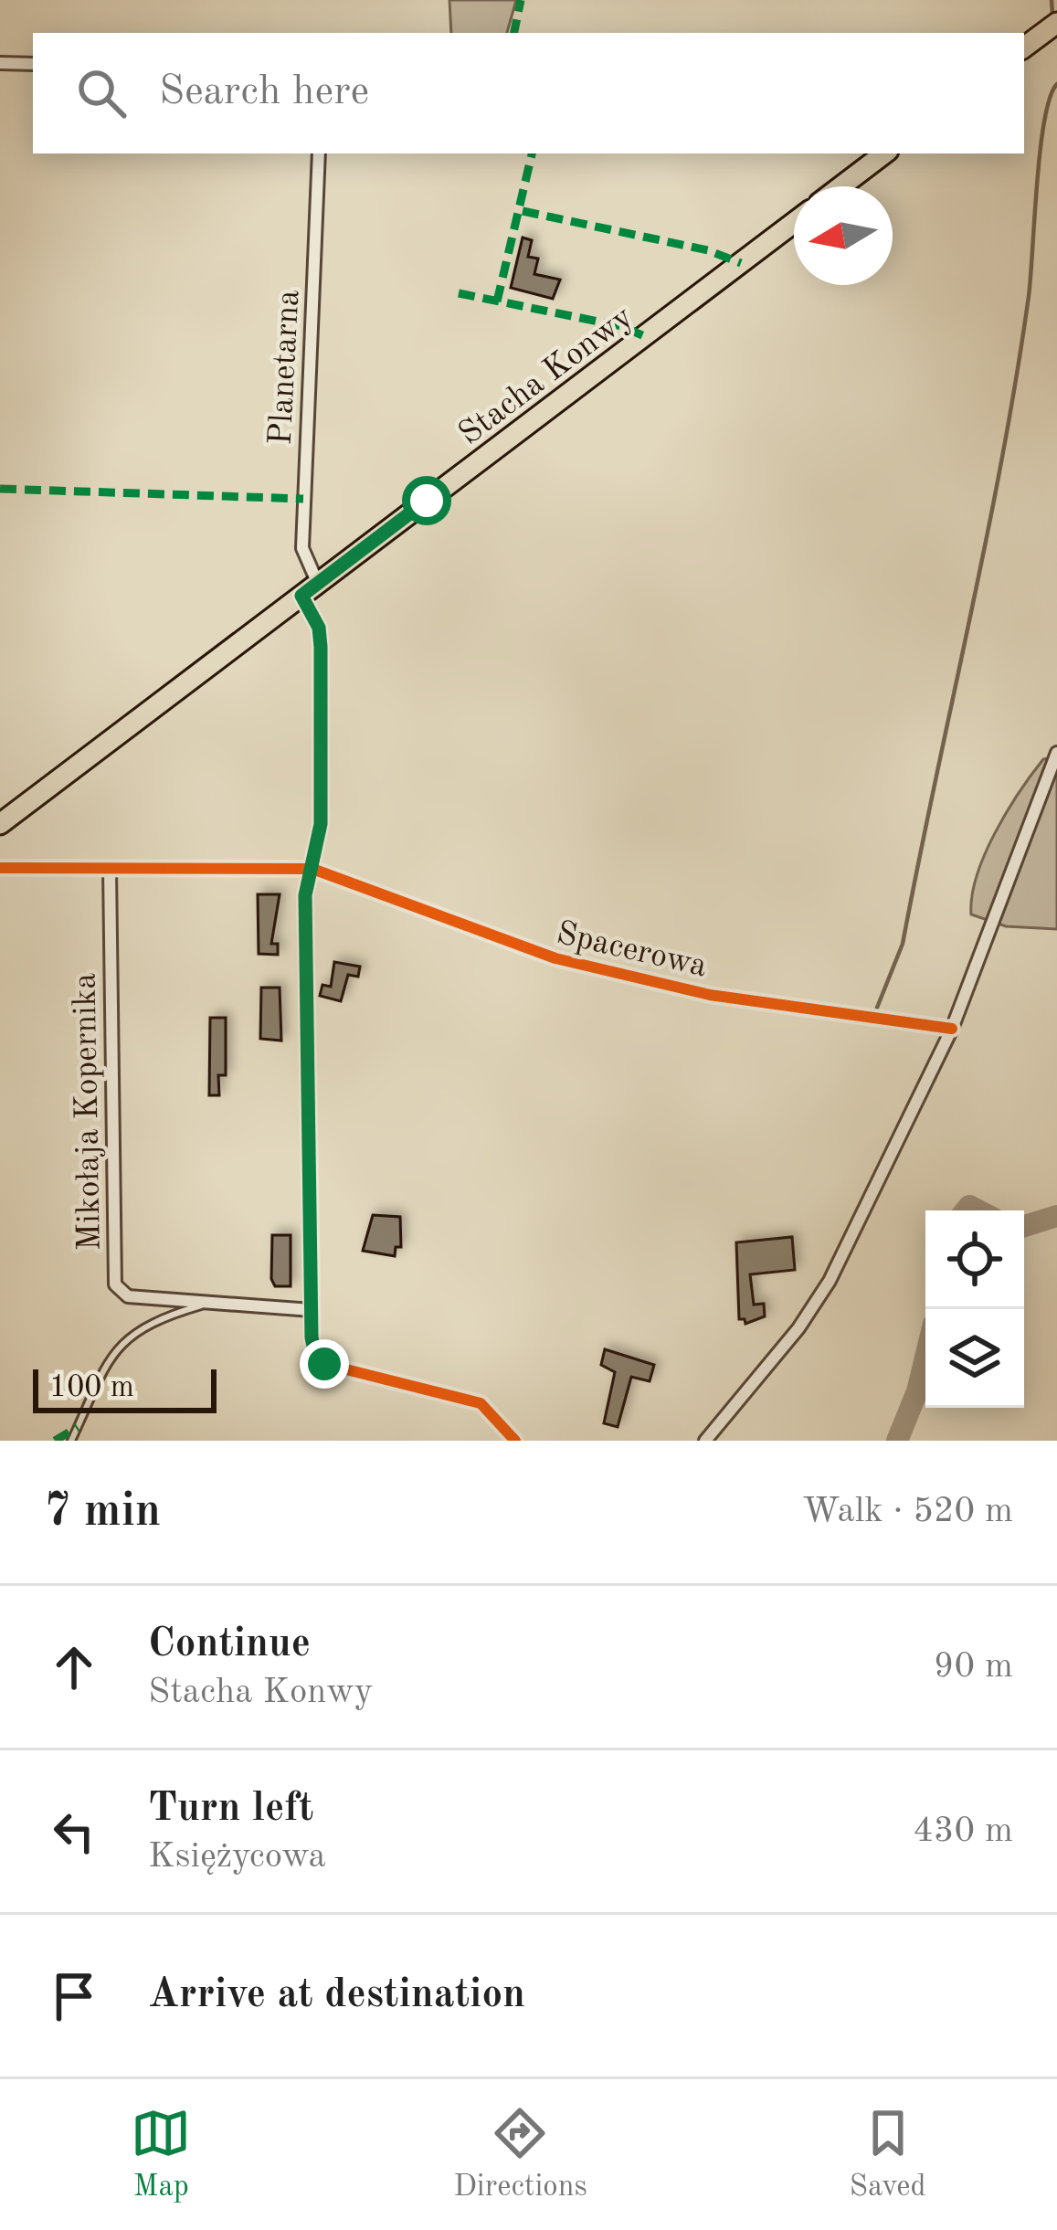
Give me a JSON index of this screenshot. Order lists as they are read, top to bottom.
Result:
{
  "streets": {
    "main road": ["Stacha Konwy"],
    "street": ["Planetarna", "Spacerowa", "Mikołaja Kopernika"]
  },
  "crossings": [
    ["Planetarna", "Stacha Konwy"],
    ["Planetarna", "Spacerowa"],
    ["Planetarna", "Mikołaja Kopernika"]
  ],
  "scale_bar": "100 m",
  "north": "left",
  "page": {
    "search": "Search here",
    "scale": "100 m",
    "heading": ["7 min", "Walk · 520 m"],
    "list": [
      ["Continue", "Stacha Konwy", "90 m"],
      ["Turn left", "Księżycowa", "430 m"],
      "Arrive at destination"
    ],
    "nav": ["Map", "Directions", "Saved"]
  }
}
